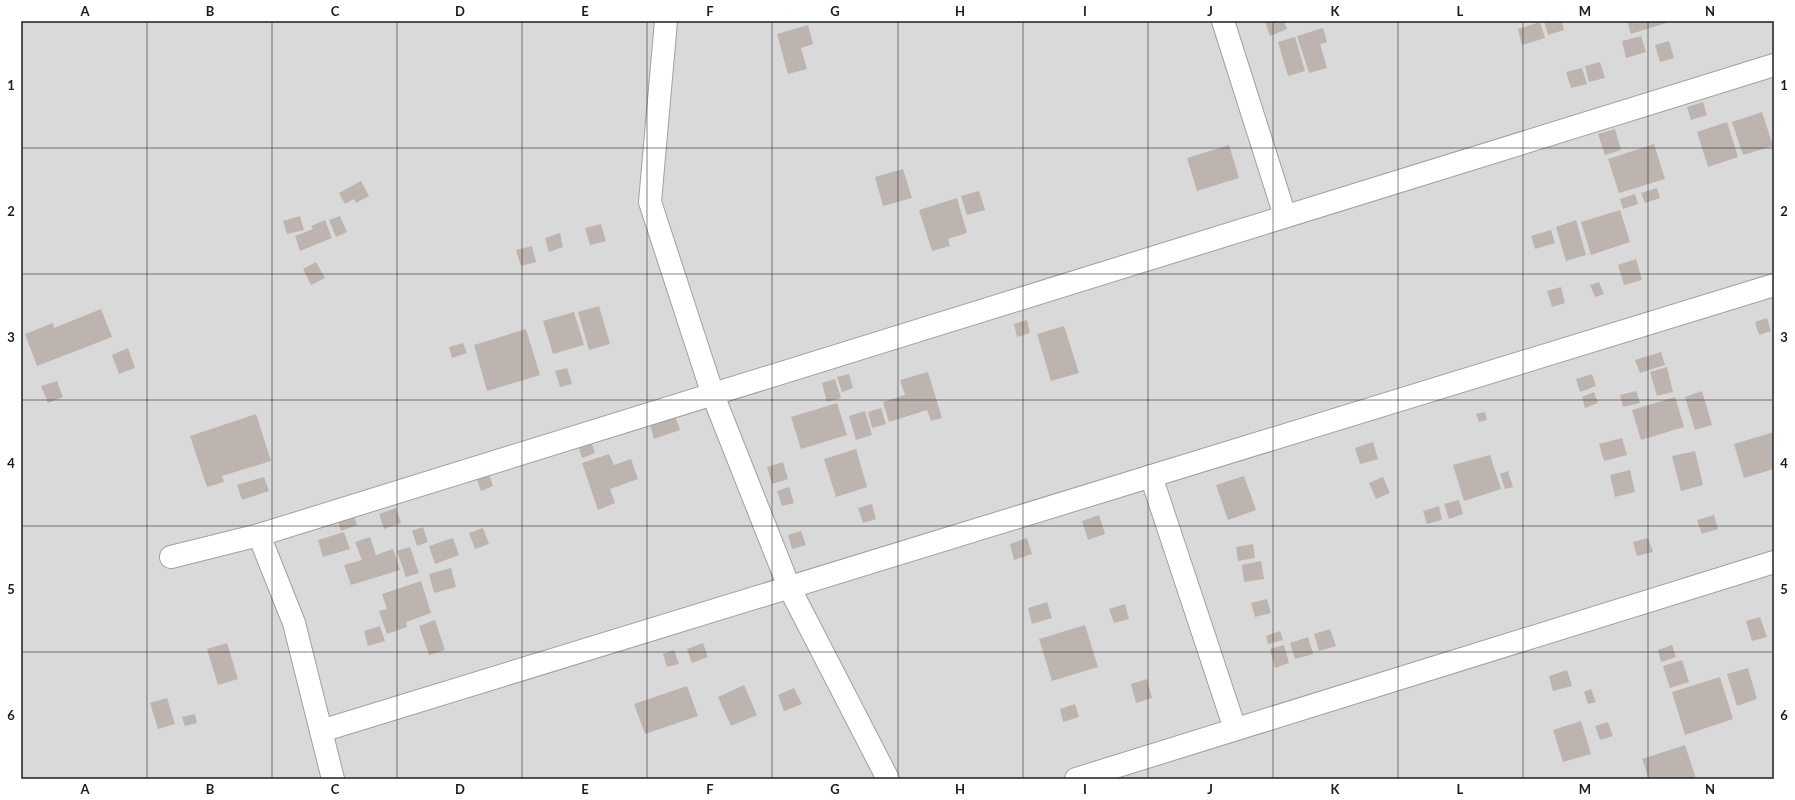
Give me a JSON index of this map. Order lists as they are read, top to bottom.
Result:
{
  "grid": {
    "columns": [
      "A",
      "B",
      "C",
      "D",
      "E",
      "F",
      "G",
      "H",
      "I",
      "J",
      "K",
      "L",
      "M",
      "N"
    ],
    "rows": [
      "1",
      "2",
      "3",
      "4",
      "5",
      "6"
    ]
  }
}
